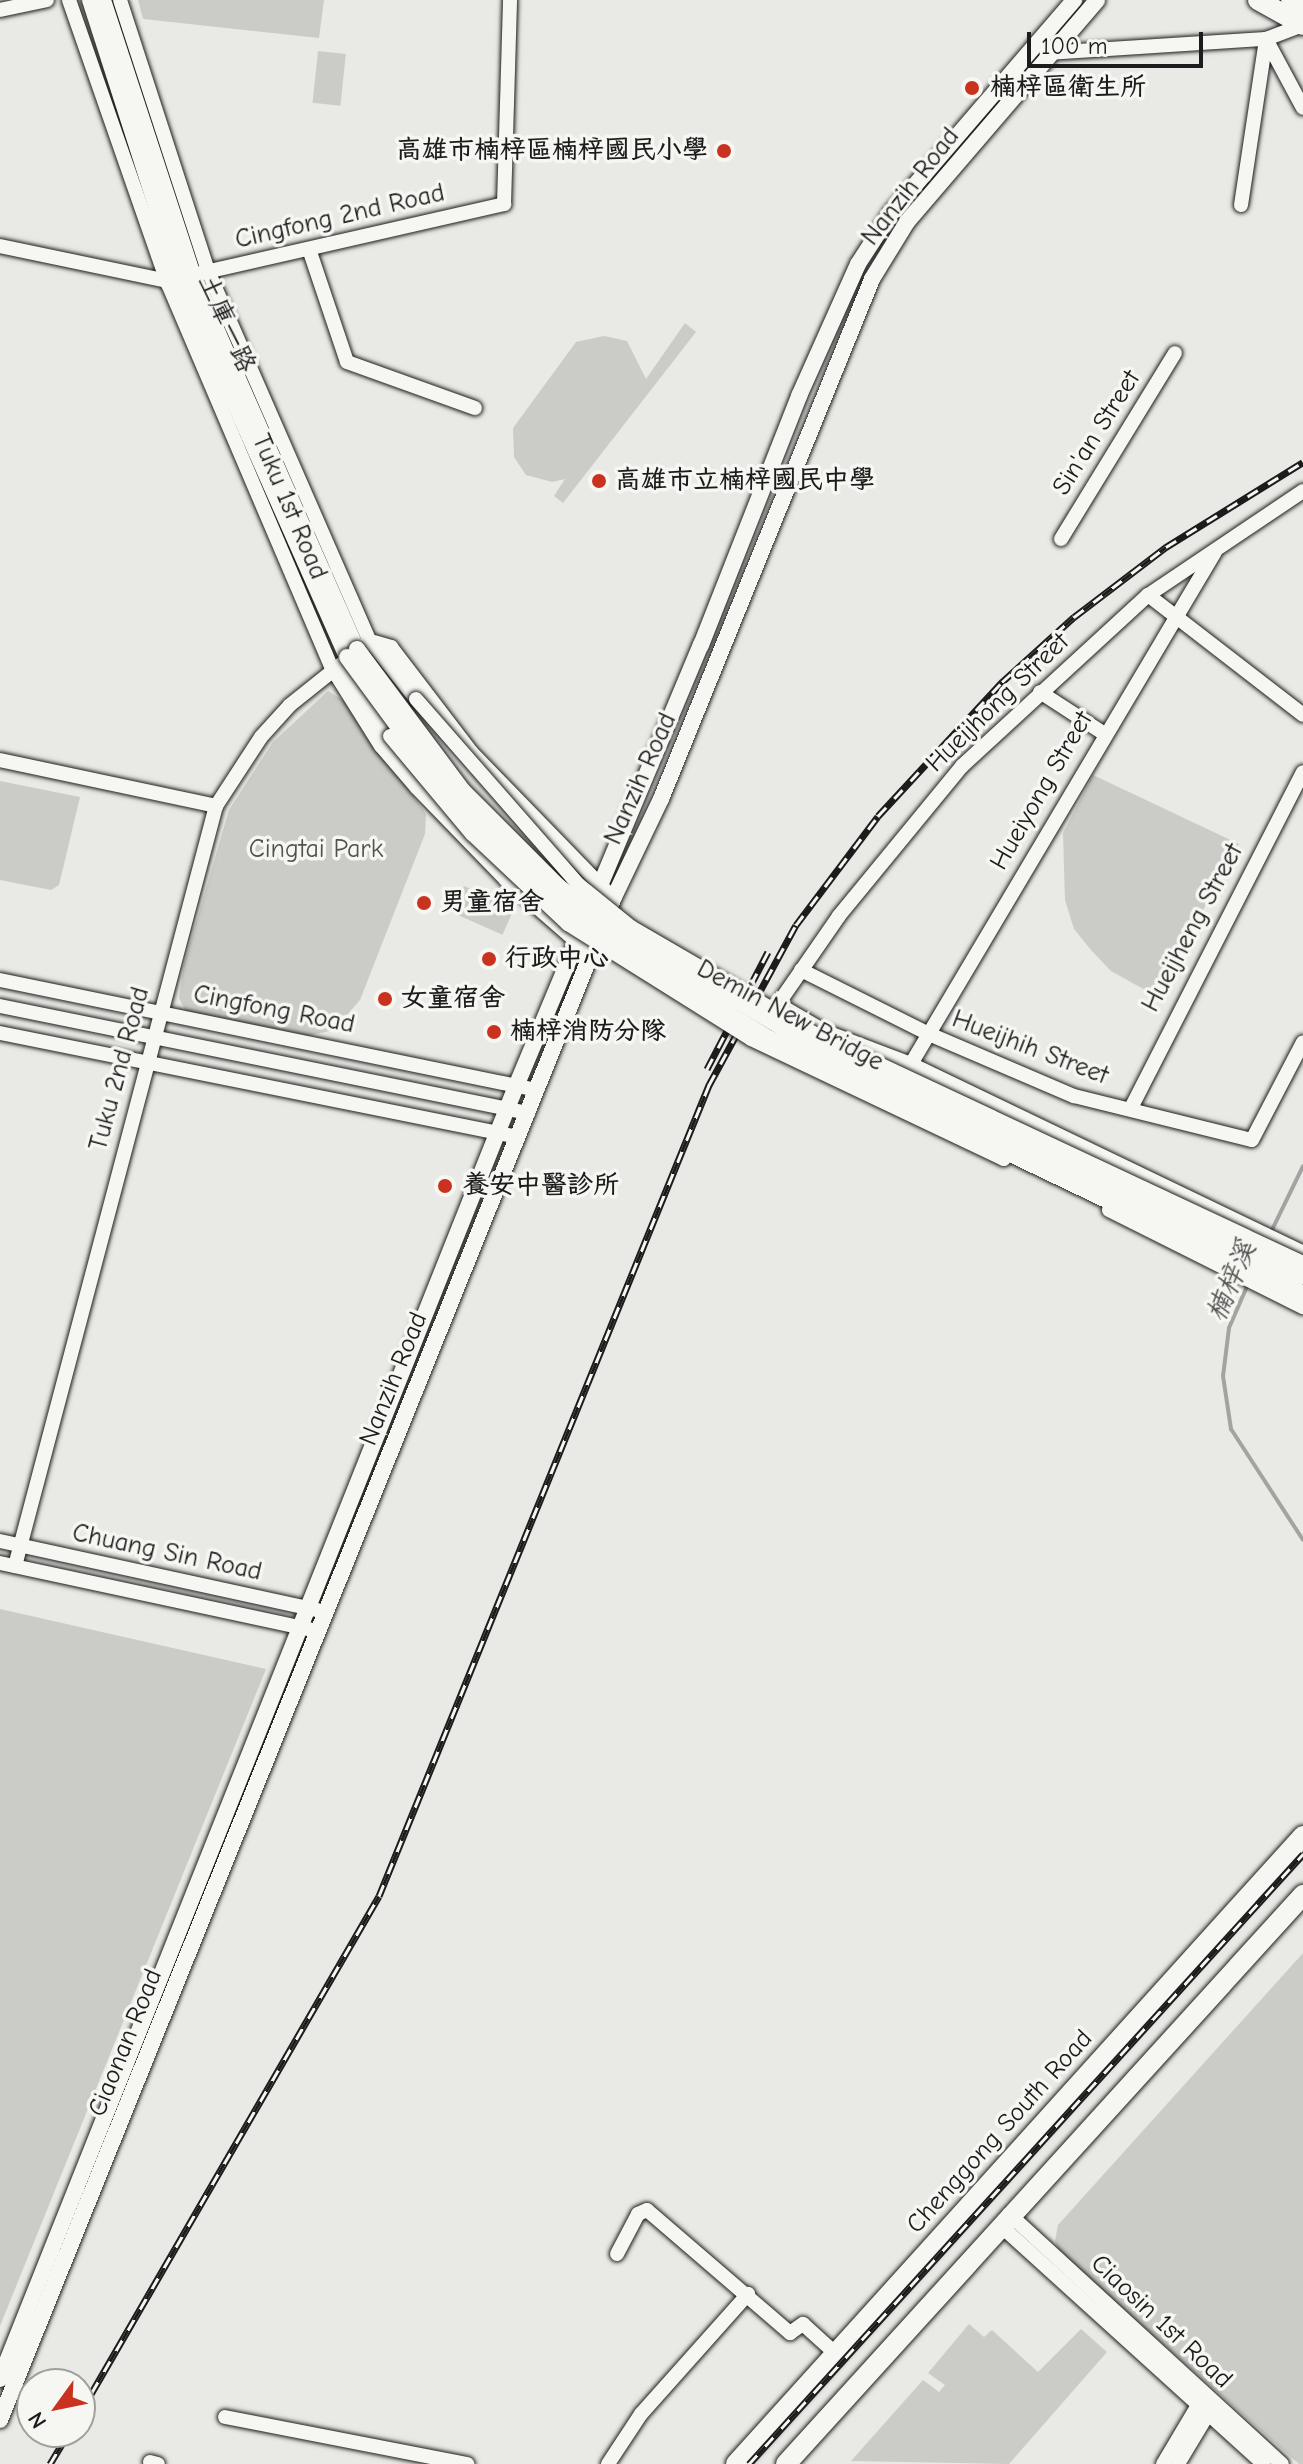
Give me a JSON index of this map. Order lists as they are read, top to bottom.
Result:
{
  "streets": {
    "main road": ["Chenggong South Road"],
    "street": [
      "Nanzih Road",
      "Cingfong 2nd Road",
      "土庫一路",
      "Sin'an Street",
      "Tuku 1st Road",
      "Hueijhong Street",
      "Hueiyong Street",
      "Hueijheng Street",
      "Cingfong Road",
      "Demin New Bridge",
      "Hueijhih Street",
      "Tuku 2nd Road",
      "Chuang Sin Road",
      "Ciaonan Road",
      "Ciaosin 1st Road"
    ]
  },
  "crossings": [
    ["Nanzih Road", "Tuku 1st Road"],
    ["Nanzih Road", "Cingfong Road"],
    ["Nanzih Road", "Chuang Sin Road"],
    ["Nanzih Road", "Ciaonan Road"],
    ["Cingfong 2nd Road", "土庫一路"],
    ["Cingfong 2nd Road", "Tuku 1st Road"],
    ["土庫一路", "Tuku 1st Road"],
    ["土庫一路", "Demin New Bridge"],
    ["土庫一路", "Tuku 2nd Road"],
    ["Tuku 1st Road", "Demin New Bridge"],
    ["Tuku 1st Road", "Tuku 2nd Road"],
    ["Hueijhong Street", "Hueiyong Street"],
    ["Hueijhong Street", "Hueijhih Street"],
    ["Hueiyong Street", "Hueijhih Street"],
    ["Hueijheng Street", "Hueijhih Street"],
    ["Cingfong Road", "Tuku 2nd Road"],
    ["Demin New Bridge", "Tuku 2nd Road"],
    ["Tuku 2nd Road", "Chuang Sin Road"]
  ],
  "water": ["楠梓溪"],
  "parks": ["Cingtai Park"],
  "places": [
    "楠梓區衛生所",
    "高雄市楠梓區楠梓國民小學",
    "高雄市立楠梓國民中學",
    "男童宿舍",
    "行政中心",
    "女童宿舍",
    "楠梓消防分隊",
    "養安中醫診所"
  ],
  "scale_bar": "100 m",
  "north": "bottom left"
}
